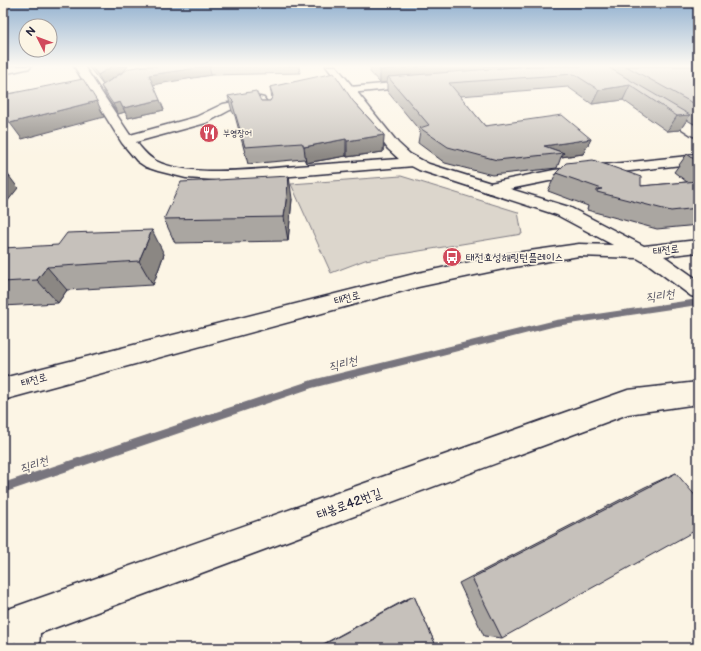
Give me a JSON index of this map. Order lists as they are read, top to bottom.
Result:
{
  "streets": {
    "street": ["태전로", "태봉로42번길"]
  },
  "water": ["직리천"],
  "places": {
    "restaurant": ["부영장어"],
    "bus stop": ["태전효성해링턴플레이스"]
  },
  "north": "top left"
}
